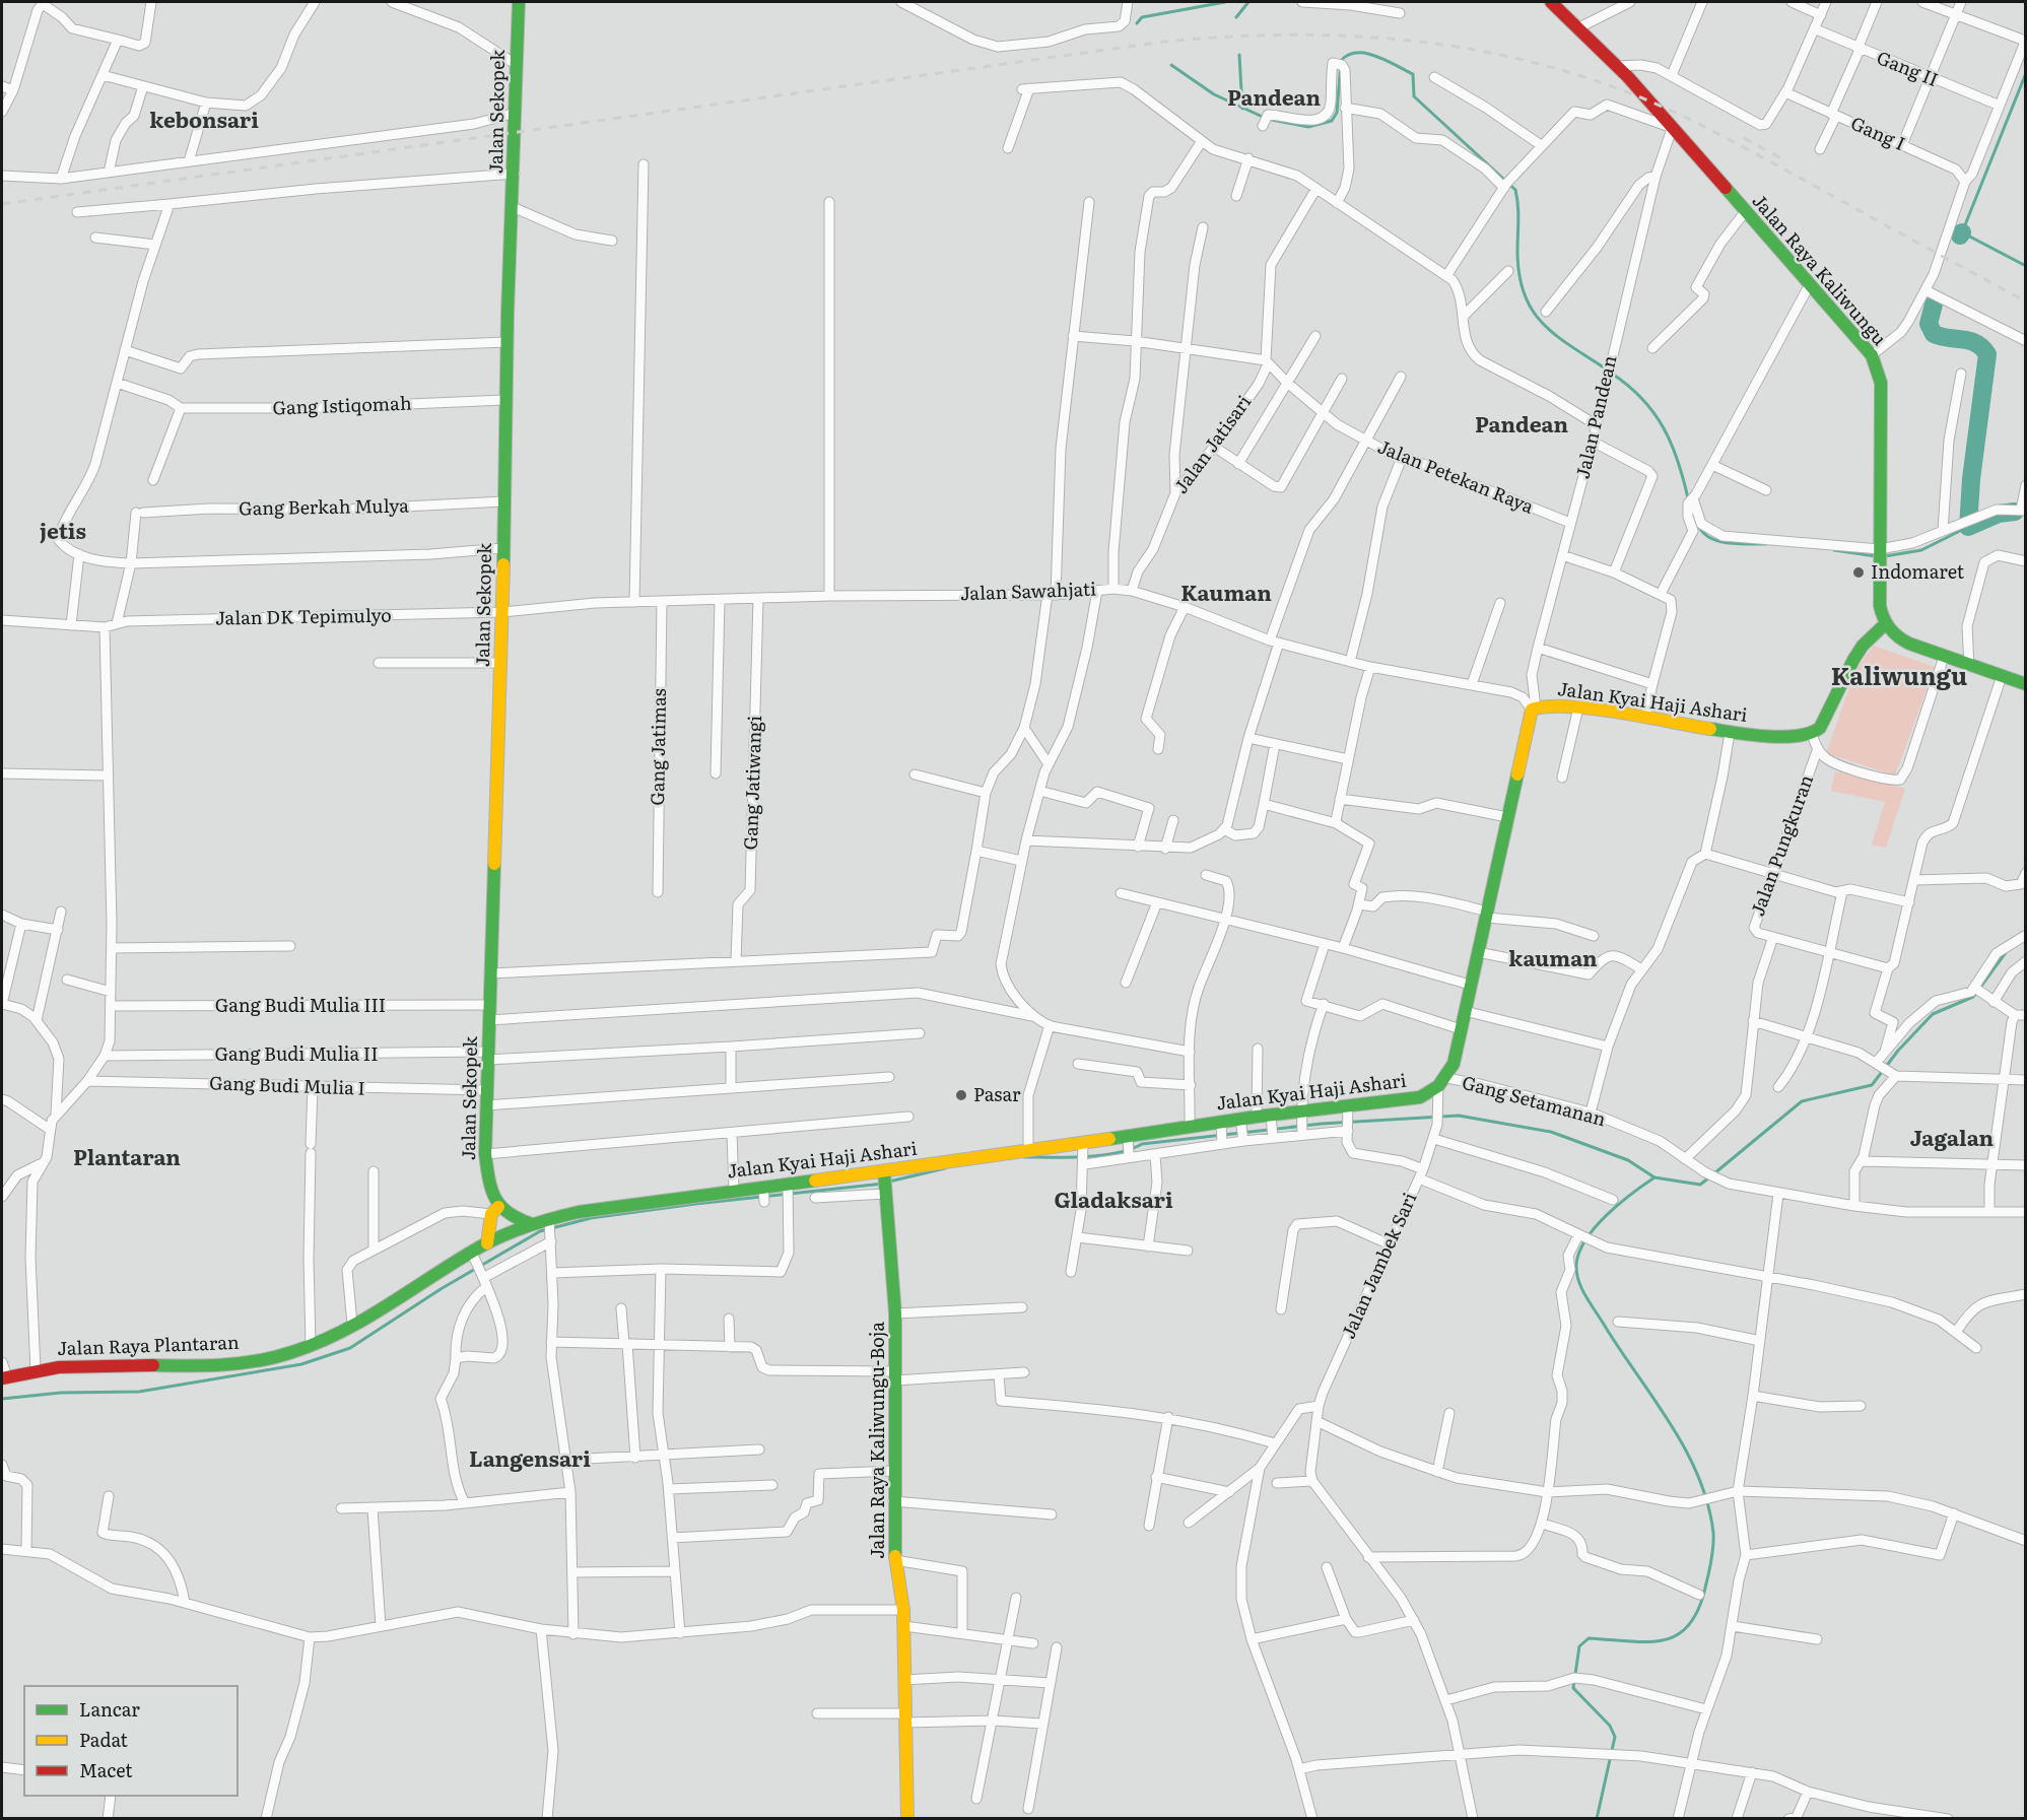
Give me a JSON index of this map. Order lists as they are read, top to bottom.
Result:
{
  "streets": {
    "main road": [
      "Jalan Sekopek",
      "Jalan Raya Kaliwungu",
      "Jalan Kyai Haji Ashari",
      "Jalan Raya Plantaran",
      "Jalan Raya Kaliwungu-Boja"
    ],
    "street": [
      "Gang II",
      "Gang I",
      "Gang Istiqomah",
      "Jalan Pandean",
      "Jalan Jatisari",
      "Jalan Petekan Raya",
      "Gang Berkah Mulya",
      "Jalan Sawahjati",
      "Jalan DK Tepimulyo",
      "Gang Jatimas",
      "Gang Jatiwangi",
      "Jalan Pungkuran",
      "Gang Budi Mulia III",
      "Gang Budi Mulia II",
      "Gang Budi Mulia I",
      "Gang Setamanan",
      "Jalan Jambek Sari"
    ]
  },
  "crossings": [
    ["Jalan Sekopek", "Gang Istiqomah"],
    ["Jalan Sekopek", "Gang Berkah Mulya"],
    ["Jalan Sekopek", "Jalan Sawahjati"],
    ["Jalan Sekopek", "Jalan DK Tepimulyo"],
    ["Jalan Sekopek", "Gang Budi Mulia III"],
    ["Jalan Sekopek", "Gang Budi Mulia II"],
    ["Jalan Sekopek", "Gang Budi Mulia I"],
    ["Jalan Raya Kaliwungu", "Jalan Pandean"],
    ["Jalan Pandean", "Jalan Petekan Raya"],
    ["Jalan Pandean", "Jalan Sawahjati"],
    ["Jalan Pandean", "Jalan Kyai Haji Ashari"],
    ["Jalan Jatisari", "Jalan Petekan Raya"],
    ["Jalan Jatisari", "Jalan Sawahjati"],
    ["Jalan Sawahjati", "Jalan DK Tepimulyo"],
    ["Jalan Sawahjati", "Jalan Kyai Haji Ashari"],
    ["Jalan Sawahjati", "Gang Jatimas"],
    ["Jalan Sawahjati", "Gang Jatiwangi"],
    ["Jalan Kyai Haji Ashari", "Gang Setamanan"],
    ["Jalan Kyai Haji Ashari", "Jalan Jambek Sari"],
    ["Jalan Kyai Haji Ashari", "Jalan Raya Plantaran"],
    ["Jalan Kyai Haji Ashari", "Jalan Raya Kaliwungu-Boja"],
    ["Jalan Pungkuran", "Gang Setamanan"],
    ["Gang Setamanan", "Jalan Jambek Sari"]
  ],
  "districts": [
    "Pandean",
    "kebonsari",
    "Pandean",
    "jetis",
    "Kauman",
    "Kaliwungu",
    "kauman",
    "Jagalan",
    "Plantaran",
    "Gladaksari",
    "Langensari"
  ],
  "places": ["Indomaret", "Pasar"],
  "legend": ["Lancar", "Padat", "Macet"]
}
